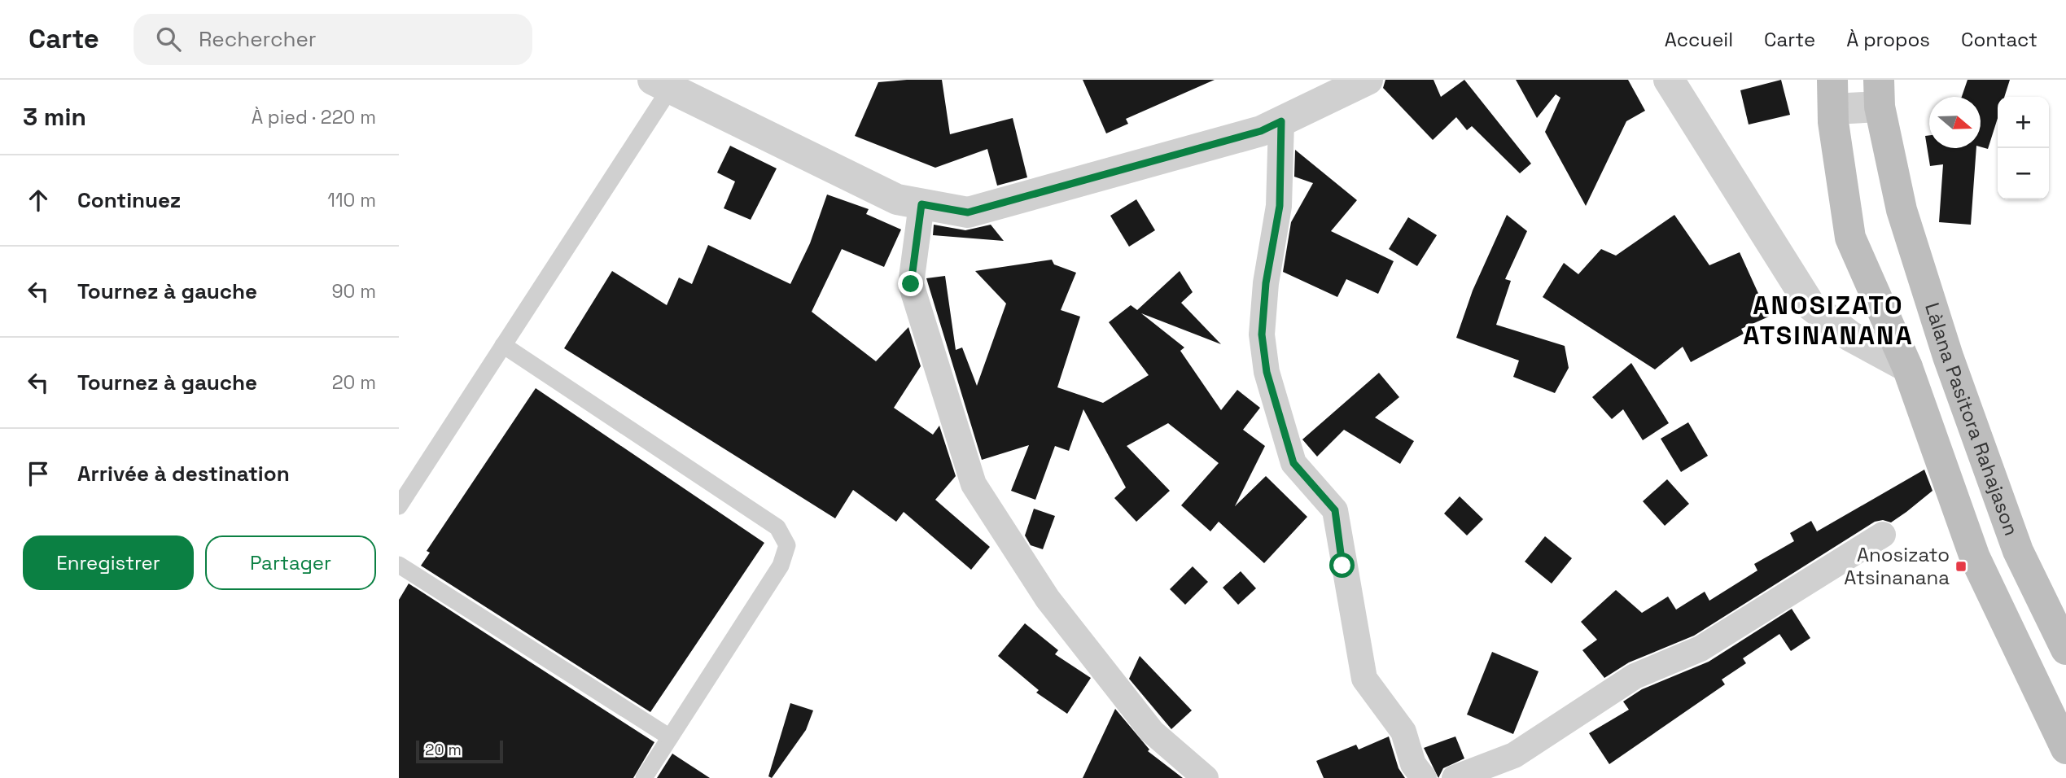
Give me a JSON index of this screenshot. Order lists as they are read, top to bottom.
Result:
{
  "streets": {
    "main road": ["Làlana Pasitora Rahajason"]
  },
  "districts": ["ANOSIZATO ATSINANANA"],
  "places": {
    "transit": ["Anosizato Atsinanana"]
  },
  "scale_bar": "20 m",
  "north": "right",
  "page": {
    "header": "Carte",
    "search": "Rechercher",
    "nav": [
      "Accueil",
      "Carte",
      "À propos",
      "Contact"
    ],
    "heading": ["3 min", "À pied · 220 m"],
    "map_buttons": ["+", "−"],
    "list": [
      ["Continuez", "110 m"],
      ["Tournez à gauche", "90 m"],
      ["Tournez à gauche", "20 m"],
      "Arrivée à destination"
    ],
    "buttons": ["Enregistrer", "Partager"],
    "scale": "20 m"
  }
}
